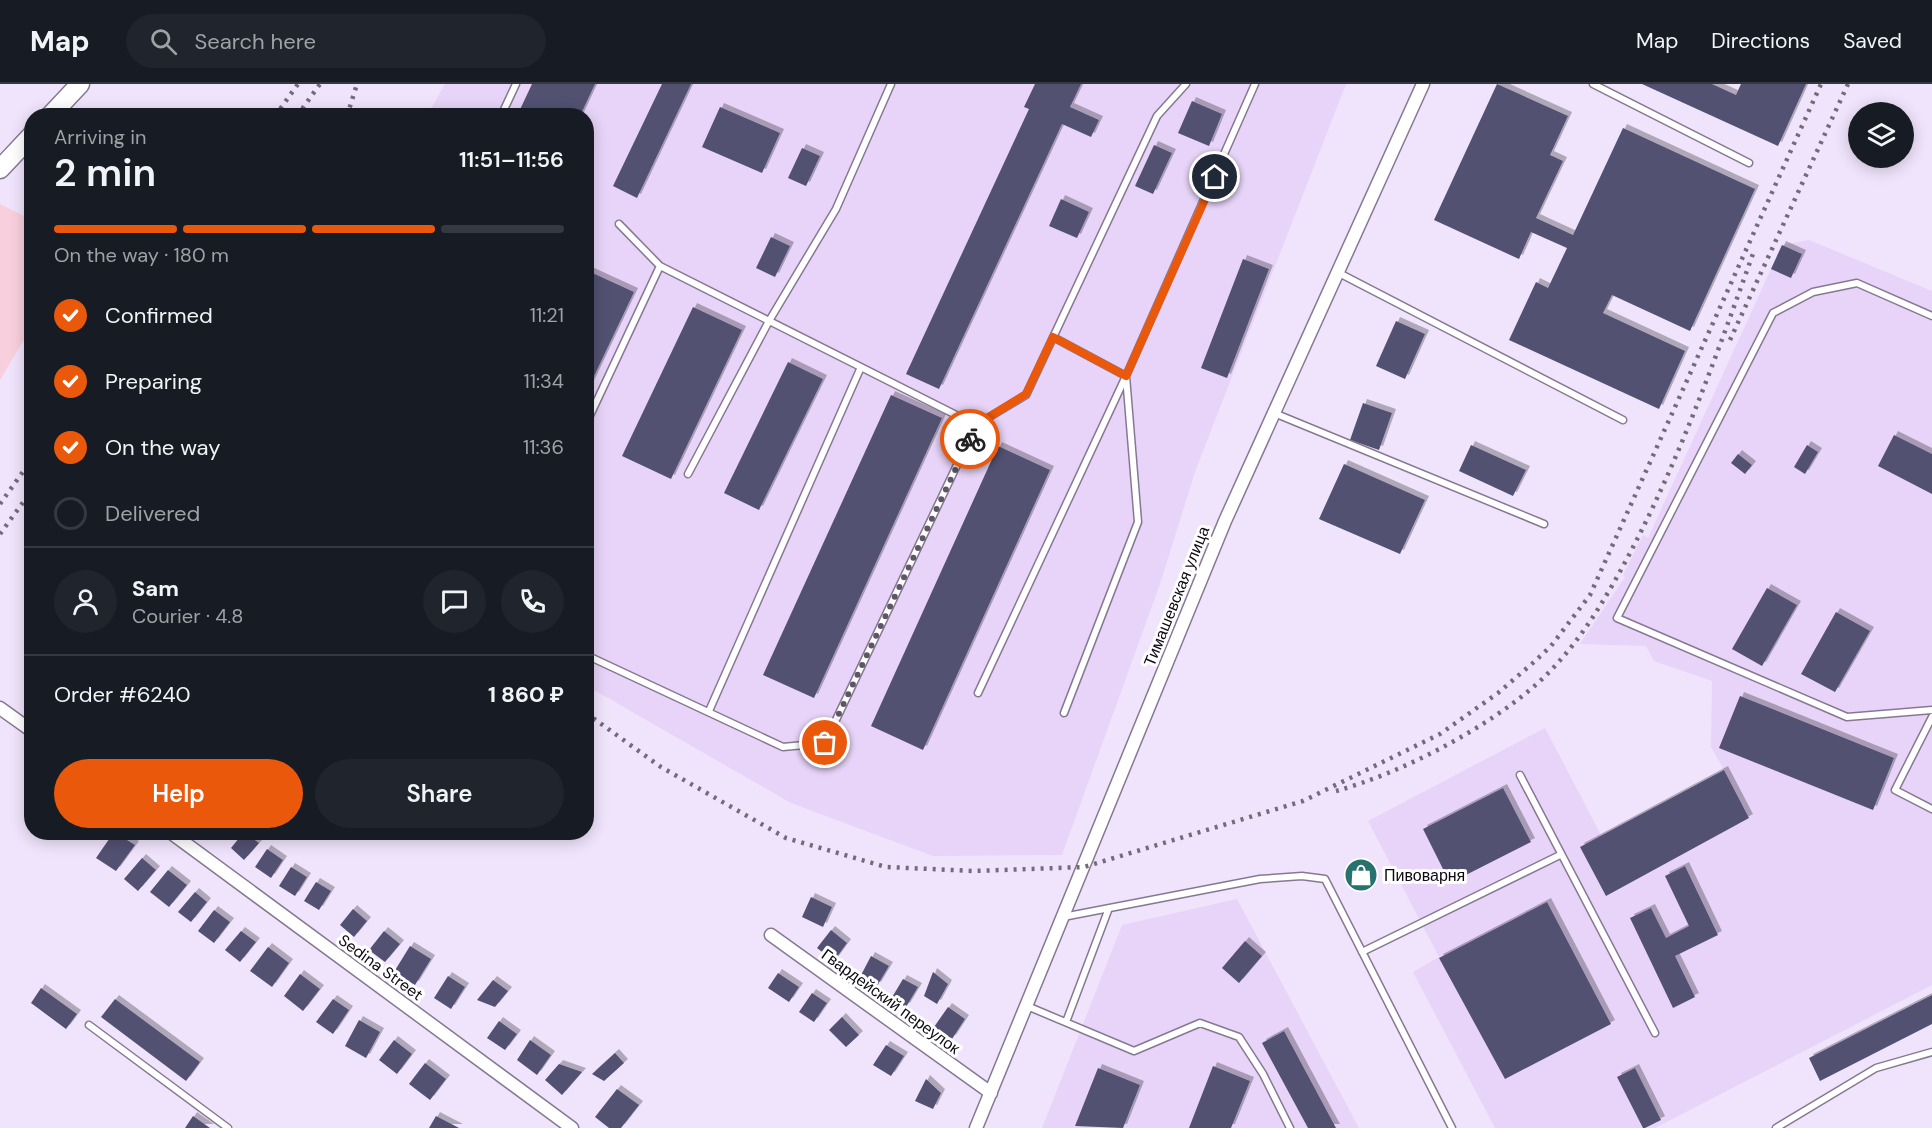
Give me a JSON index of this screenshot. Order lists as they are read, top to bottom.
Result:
{
  "streets": {
    "street": ["Тимашевская улица", "Sedina Street", "Гвардейский переулок"]
  },
  "crossings": [
    ["Тимашевская улица", "Гвардейский переулок"]
  ],
  "places": {
    "shop": ["Пивоварня"]
  },
  "page": {
    "header": "Map",
    "search": "Search here",
    "nav": ["Map", "Directions", "Saved"],
    "heading": ["2 min", "Arriving in", "11:51–11:56"],
    "panel": [
      "Sam",
      "Courier · 4.8",
      "Order #6240",
      "1 860 ₽"
    ],
    "bar": "On the way · 180 m",
    "list": [
      ["Confirmed", "11:21"],
      ["Preparing", "11:34"],
      ["On the way", "11:36"],
      "Delivered"
    ],
    "buttons": ["Help", "Share"]
  }
}
